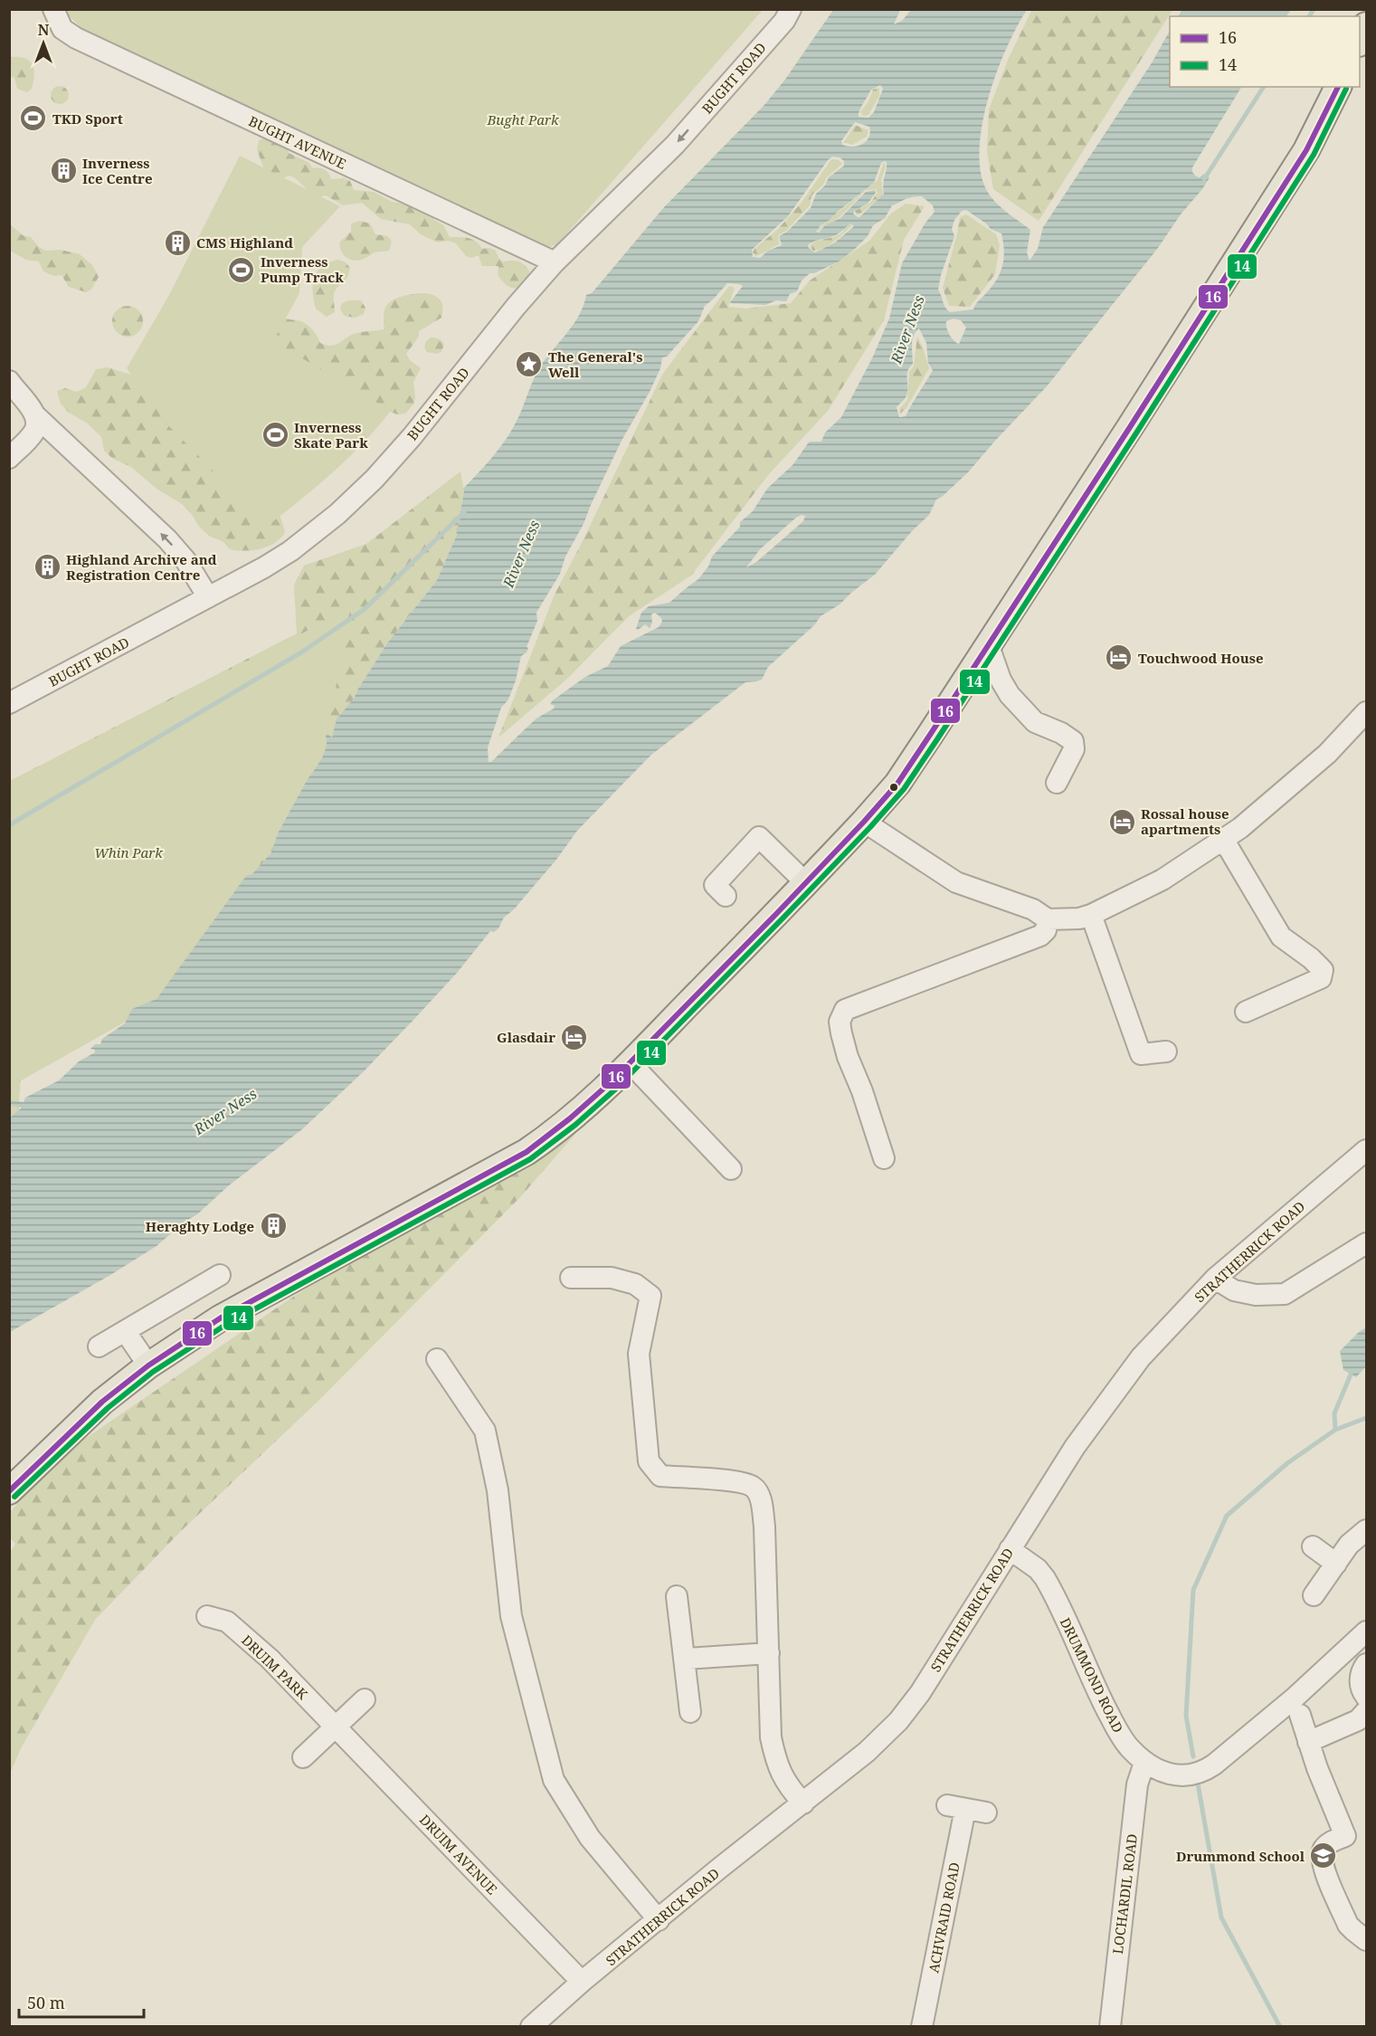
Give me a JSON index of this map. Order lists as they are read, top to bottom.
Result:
{
  "streets": {
    "street": [
      "BUGHT ROAD",
      "BUGHT AVENUE",
      "STRATHERRICK ROAD",
      "DRUIM PARK",
      "DRUMMOND ROAD",
      "DRUIM AVENUE",
      "LOCHARDIL ROAD",
      "ACHVRAID ROAD"
    ]
  },
  "crossings": [
    ["BUGHT ROAD", "BUGHT AVENUE"],
    ["STRATHERRICK ROAD", "DRUMMOND ROAD"],
    ["STRATHERRICK ROAD", "DRUIM AVENUE"],
    ["DRUIM PARK", "DRUIM AVENUE"],
    ["DRUMMOND ROAD", "LOCHARDIL ROAD"]
  ],
  "water": ["River Ness"],
  "parks": ["Bught Park", "Whin Park"],
  "places": {
    "sports": ["TKD Sport", "Inverness Pump Track", "Inverness Skate Park"],
    "building": [
      "Inverness Ice Centre",
      "CMS Highland",
      "Highland Archive and Registration Centre",
      "Heraghty Lodge"
    ],
    "place": ["The General's Well"],
    "hotel": ["Touchwood House", "Rossal house apartments", "Glasdair"],
    "school or university": ["Drummond School"]
  },
  "lines": ["transit line 16", "transit line 14"],
  "legend": ["16", "14"],
  "scale_bar": "50 m",
  "north": "top"
}
